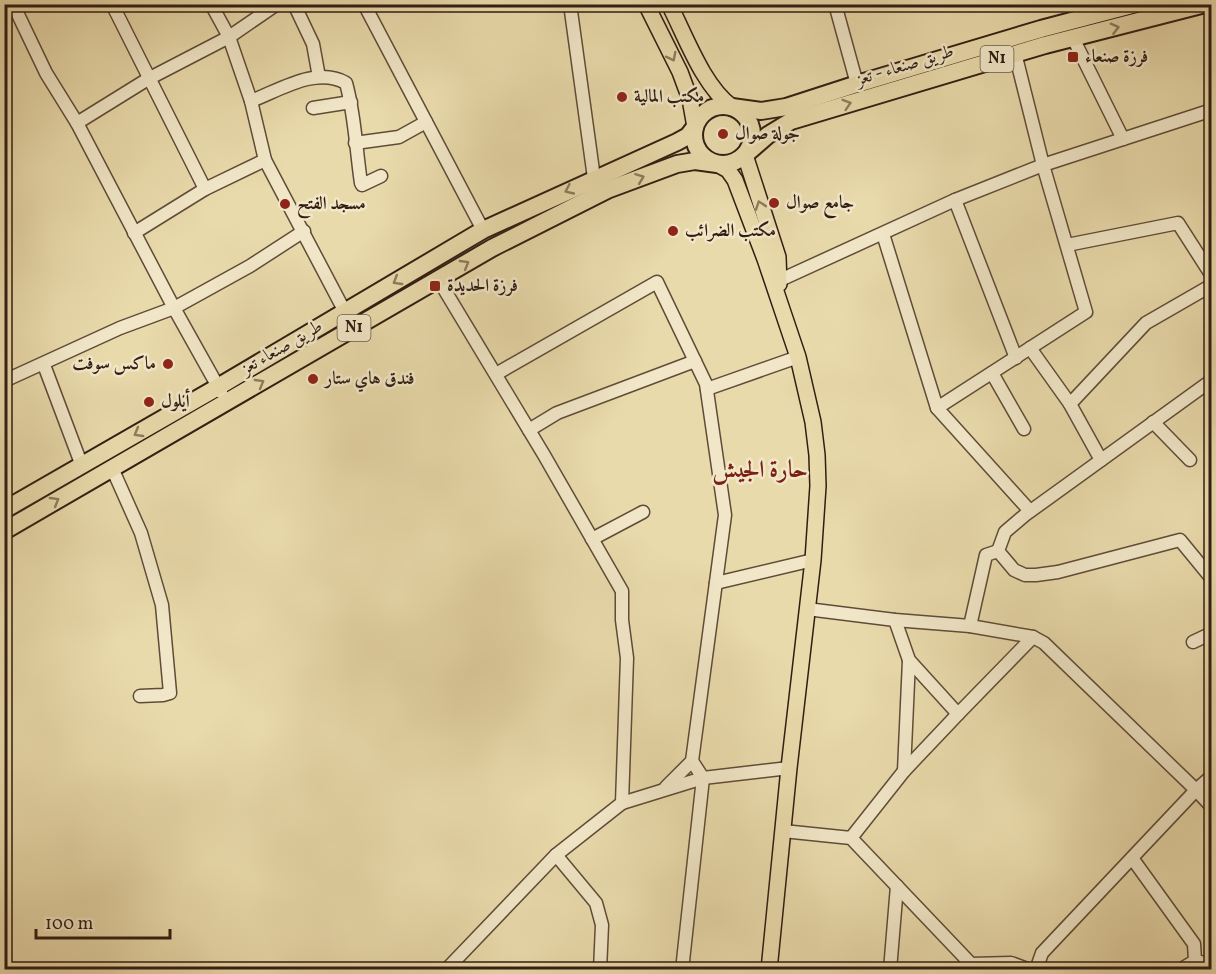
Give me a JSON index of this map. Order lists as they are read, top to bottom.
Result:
{
  "streets": {
    "highway": ["N1", "طريق صنعاء - تعز", "طريق صنعاء تعز"]
  },
  "districts": ["حارة الجيش"],
  "places": {
    "transit": ["فرزة صنعاء", "فرزة الحديدة"],
    "other": [
      "مكتب المالية",
      "جولة صوال",
      "جامع صوال",
      "مسجد الفتح",
      "مكتب الضرائب",
      "ماكس سوفت",
      "فندق هاي ستار",
      "أيلول"
    ]
  },
  "scale_bar": "100 m"
}
